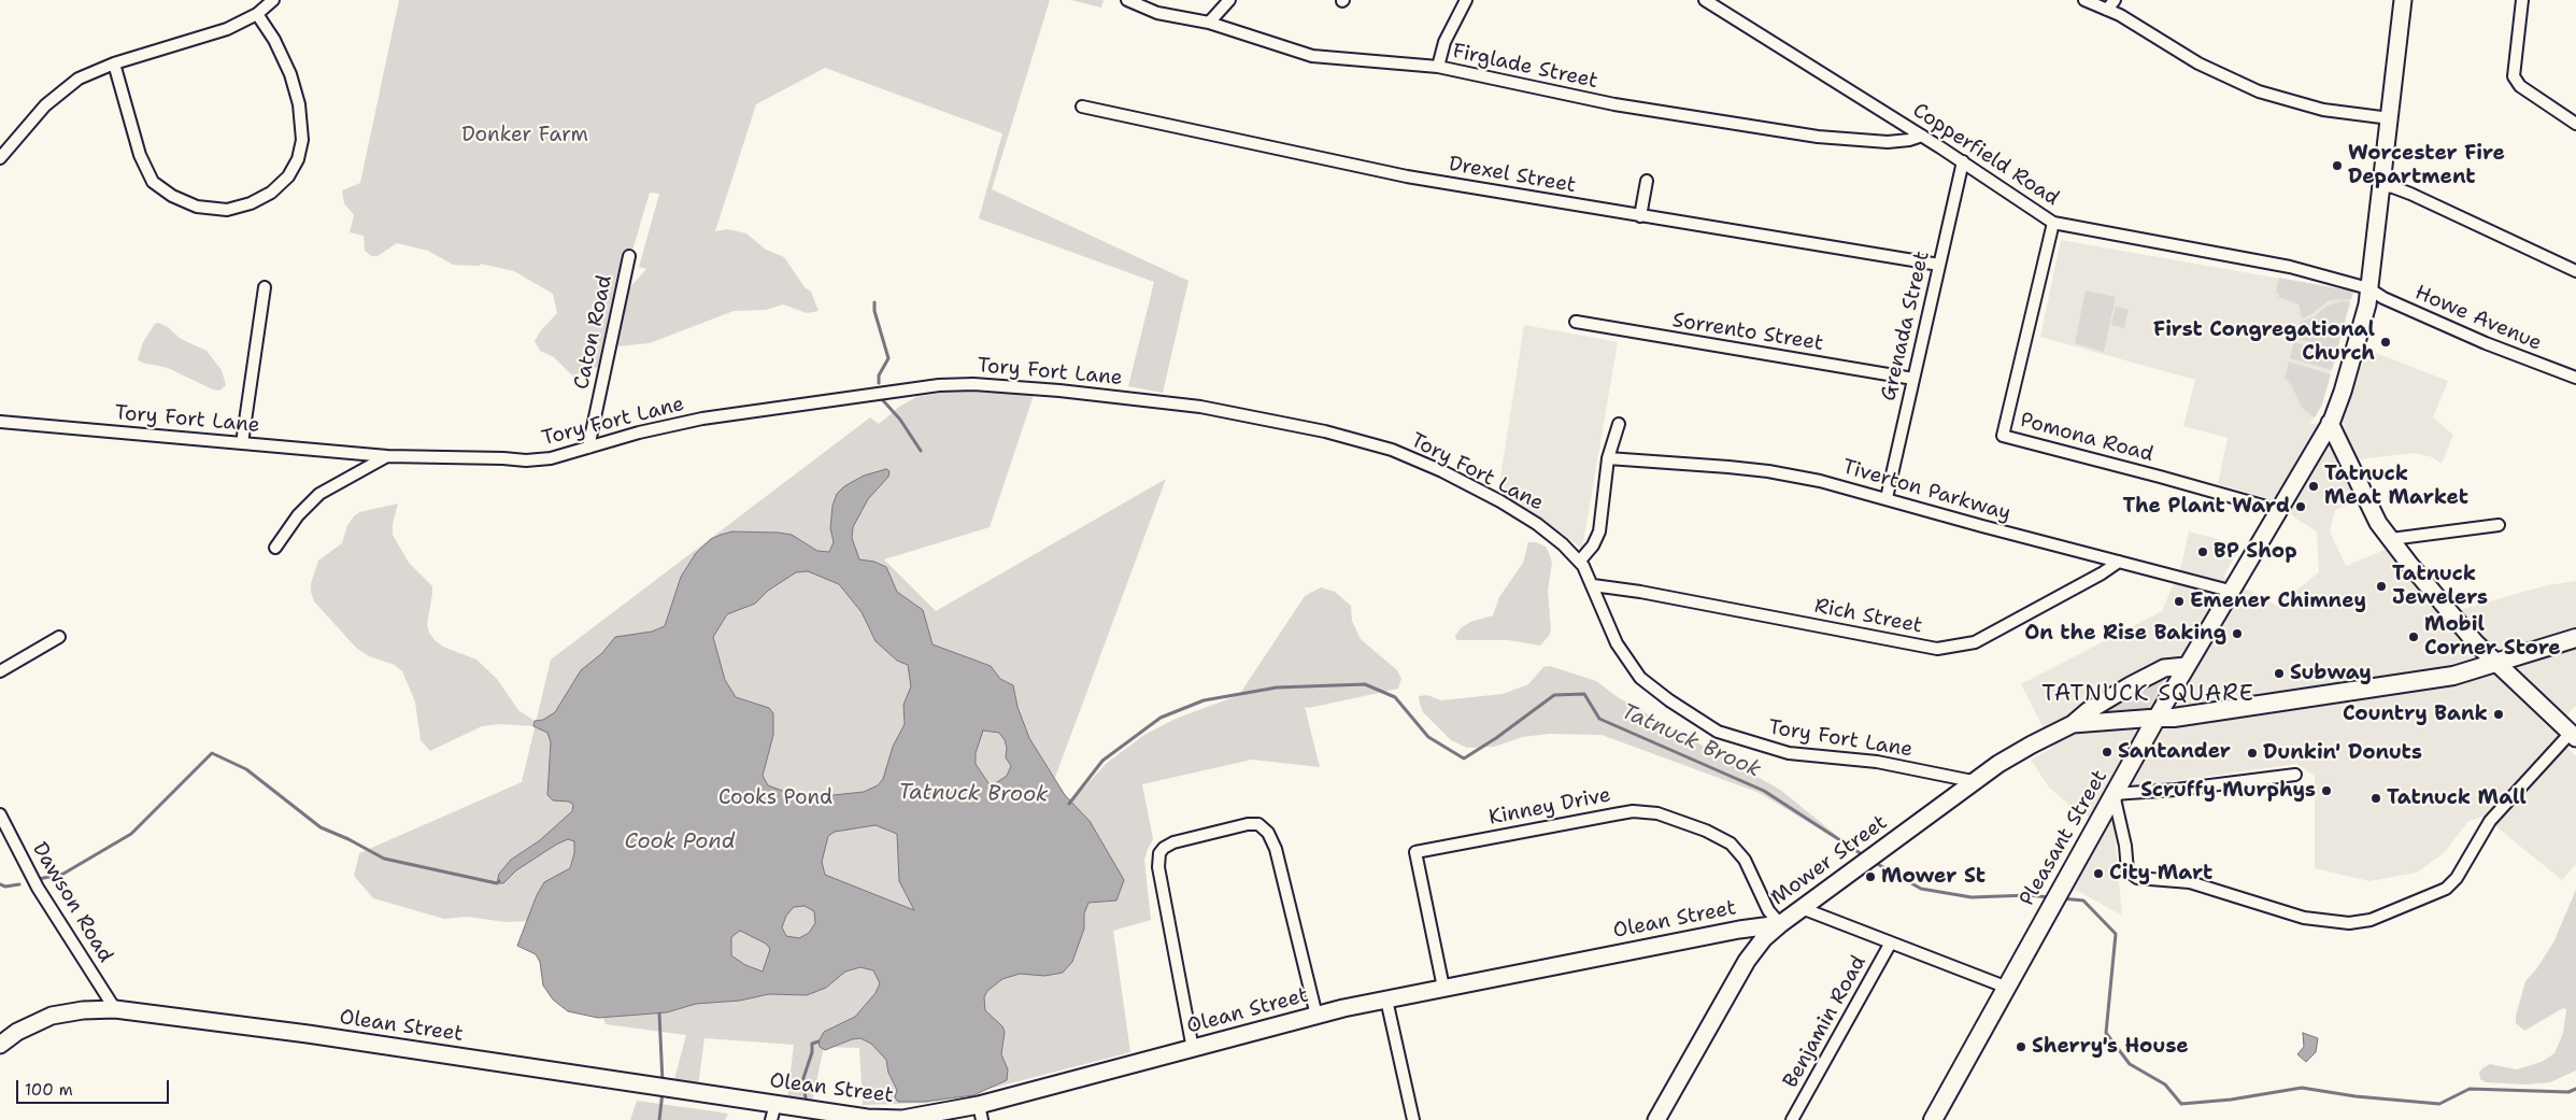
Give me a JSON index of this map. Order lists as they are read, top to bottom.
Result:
{
  "streets": {
    "main road": ["Pleasant Street"],
    "street": [
      "Firglade Street",
      "Copperfield Road",
      "Drexel Street",
      "Howe Avenue",
      "Grenada Street",
      "Caton Road",
      "Sorrento Street",
      "Tory Fort Lane",
      "Pomona Road",
      "Tiverton Parkway",
      "Rich Street",
      "Kinney Drive",
      "Mower Street",
      "Dawson Road",
      "Olean Street",
      "Benjamin Road"
    ]
  },
  "crossings": [
    ["Firglade Street", "Copperfield Road"],
    ["Copperfield Road", "Howe Avenue"],
    ["Copperfield Road", "Grenada Street"],
    ["Copperfield Road", "Pomona Road"],
    ["Copperfield Road", "Pleasant Street"],
    ["Drexel Street", "Grenada Street"],
    ["Howe Avenue", "Pleasant Street"],
    ["Grenada Street", "Sorrento Street"],
    ["Grenada Street", "Tiverton Parkway"],
    ["Caton Road", "Tory Fort Lane"],
    ["Tory Fort Lane", "Rich Street"],
    ["Tory Fort Lane", "Mower Street"],
    ["Pomona Road", "Pleasant Street"],
    ["Tiverton Parkway", "Rich Street"],
    ["Tiverton Parkway", "Pleasant Street"],
    ["Kinney Drive", "Mower Street"],
    ["Kinney Drive", "Olean Street"],
    ["Pleasant Street", "Mower Street"],
    ["Mower Street", "Olean Street"],
    ["Dawson Road", "Olean Street"]
  ],
  "districts": ["TATNUCK SQUARE"],
  "water": ["Tatnuck Brook", "Cook Pond"],
  "parks": ["Donker Farm", "Cooks Pond"],
  "places": [
    "Worcester Fire Department",
    "First Congregational Church",
    "Tatnuck Meat Market",
    "The Plant Ward",
    "BP Shop",
    "Tatnuck Jewelers",
    "Emener Chimney",
    "On the Rise Baking",
    "Mobil Corner Store",
    "Subway",
    "Country Bank",
    "Santander",
    "Dunkin' Donuts",
    "Scruffy Murphys",
    "Tatnuck Mall",
    "City Mart",
    "Mower St",
    "Sherry's House"
  ],
  "scale_bar": "100 m"
}
